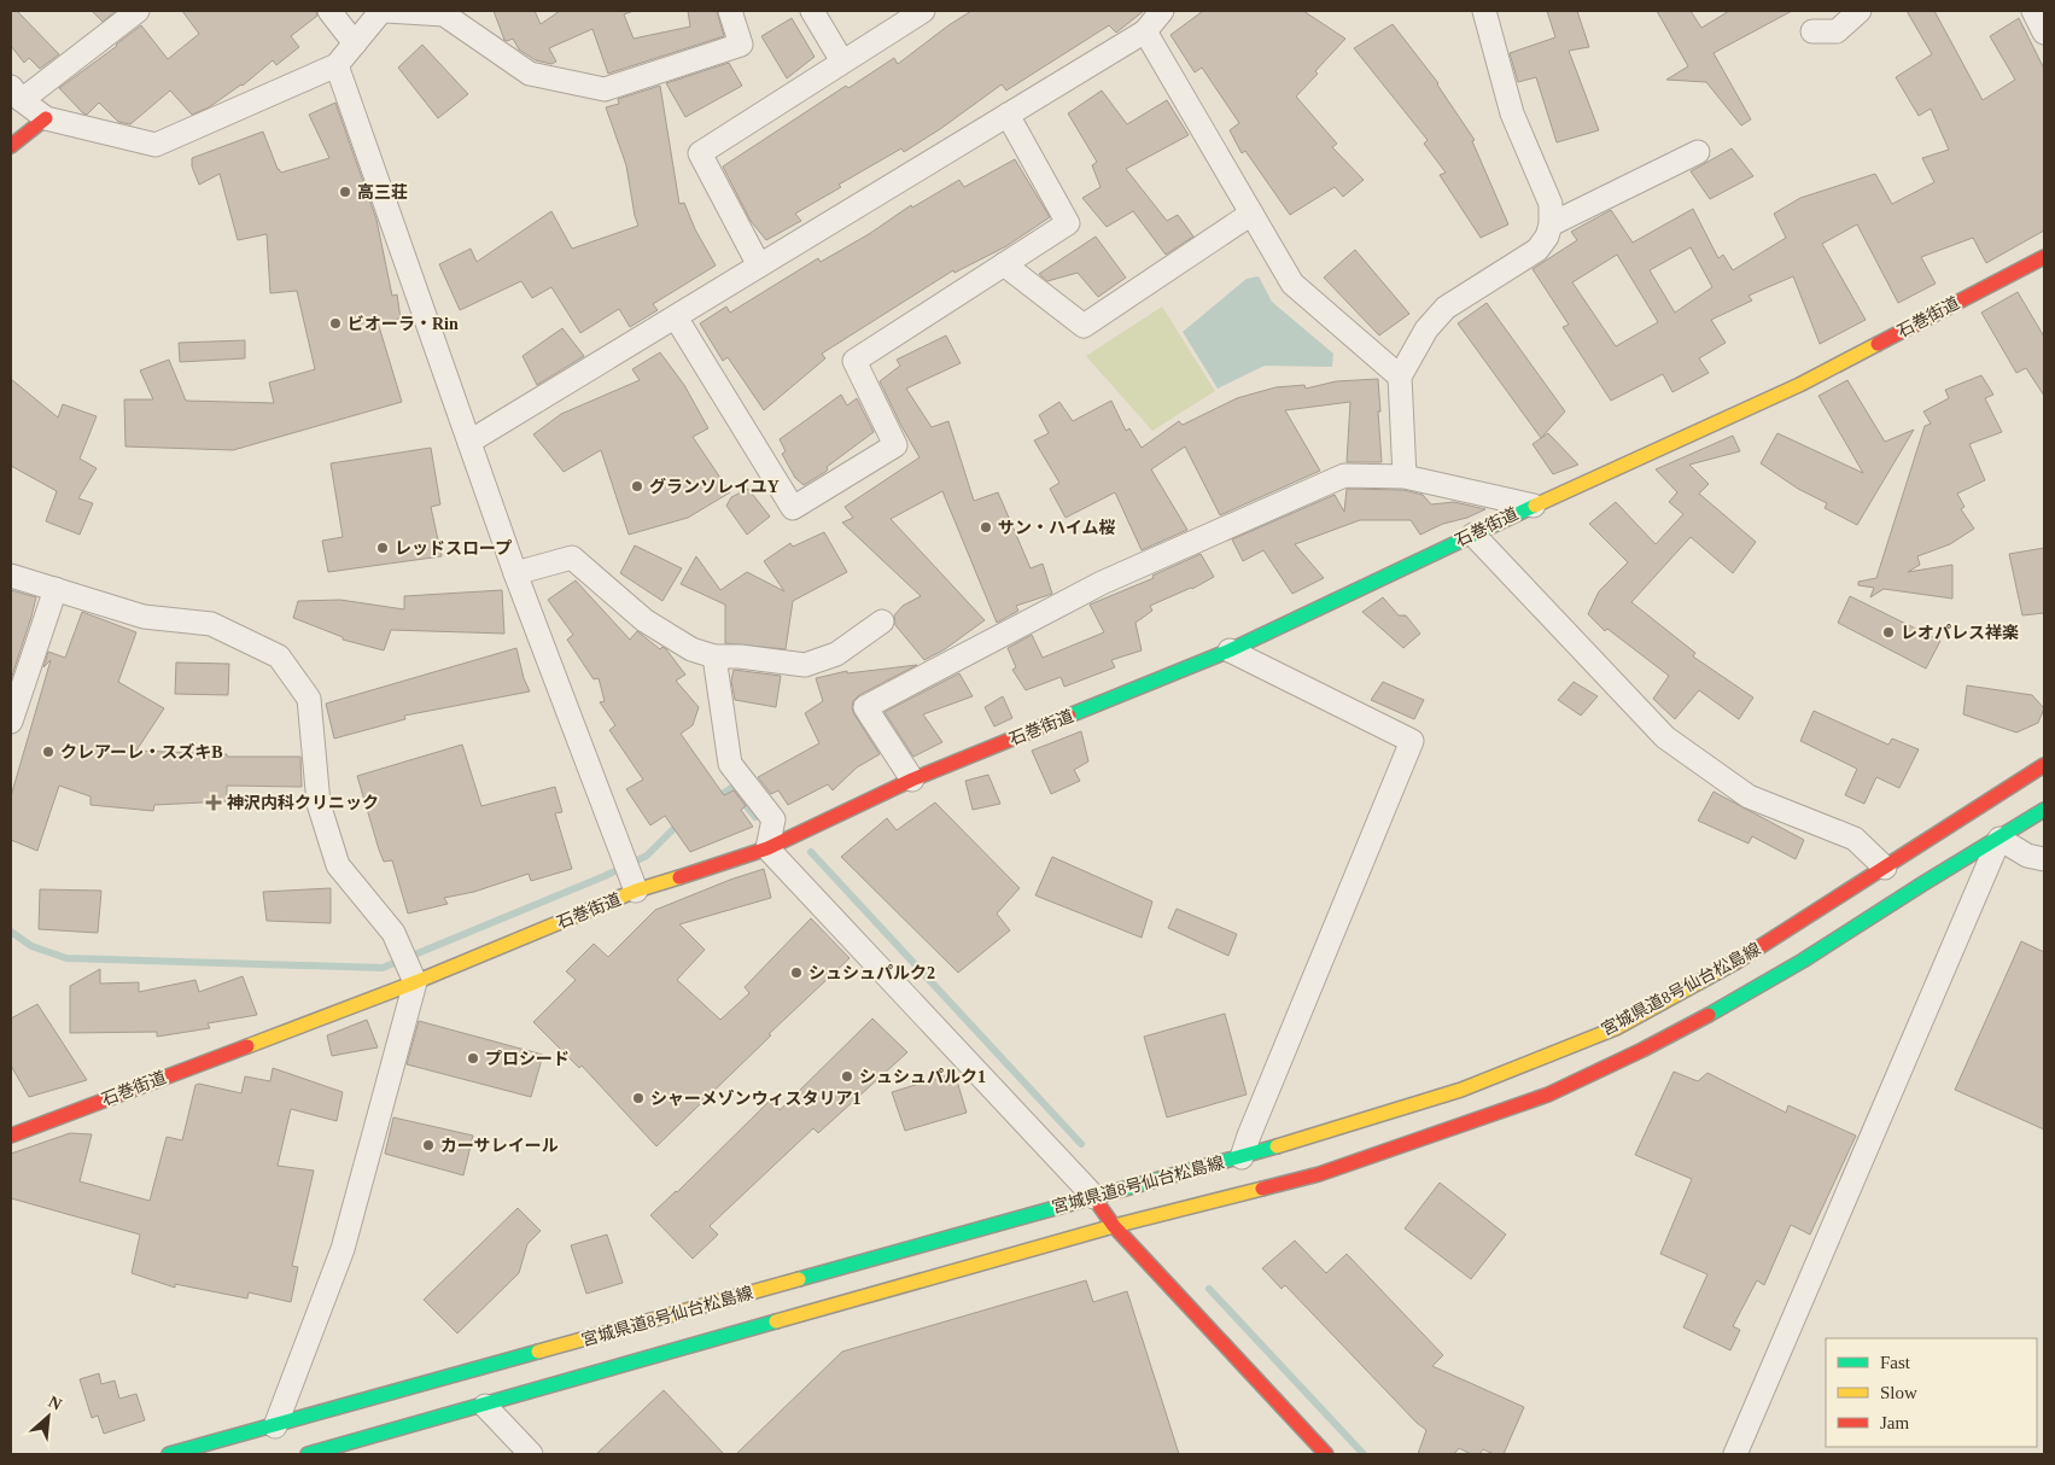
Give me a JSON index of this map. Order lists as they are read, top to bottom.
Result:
{
  "streets": {
    "main road": ["石巻街道", "宮城県道8号仙台松島線"]
  },
  "places": {
    "other": [
      "高三荘",
      "ビオーラ・Rin",
      "グランソレイユY",
      "サン・ハイム桜",
      "レッドスロープ",
      "レオパレス祥楽",
      "クレアーレ・スズキB",
      "シュシュパルク2",
      "プロシード",
      "シュシュパルク1",
      "シャーメゾンウィスタリア1",
      "カーサレイール"
    ],
    "health": ["神沢内科クリニック"]
  },
  "legend": ["Fast", "Slow", "Jam"],
  "north": "top right"
}
